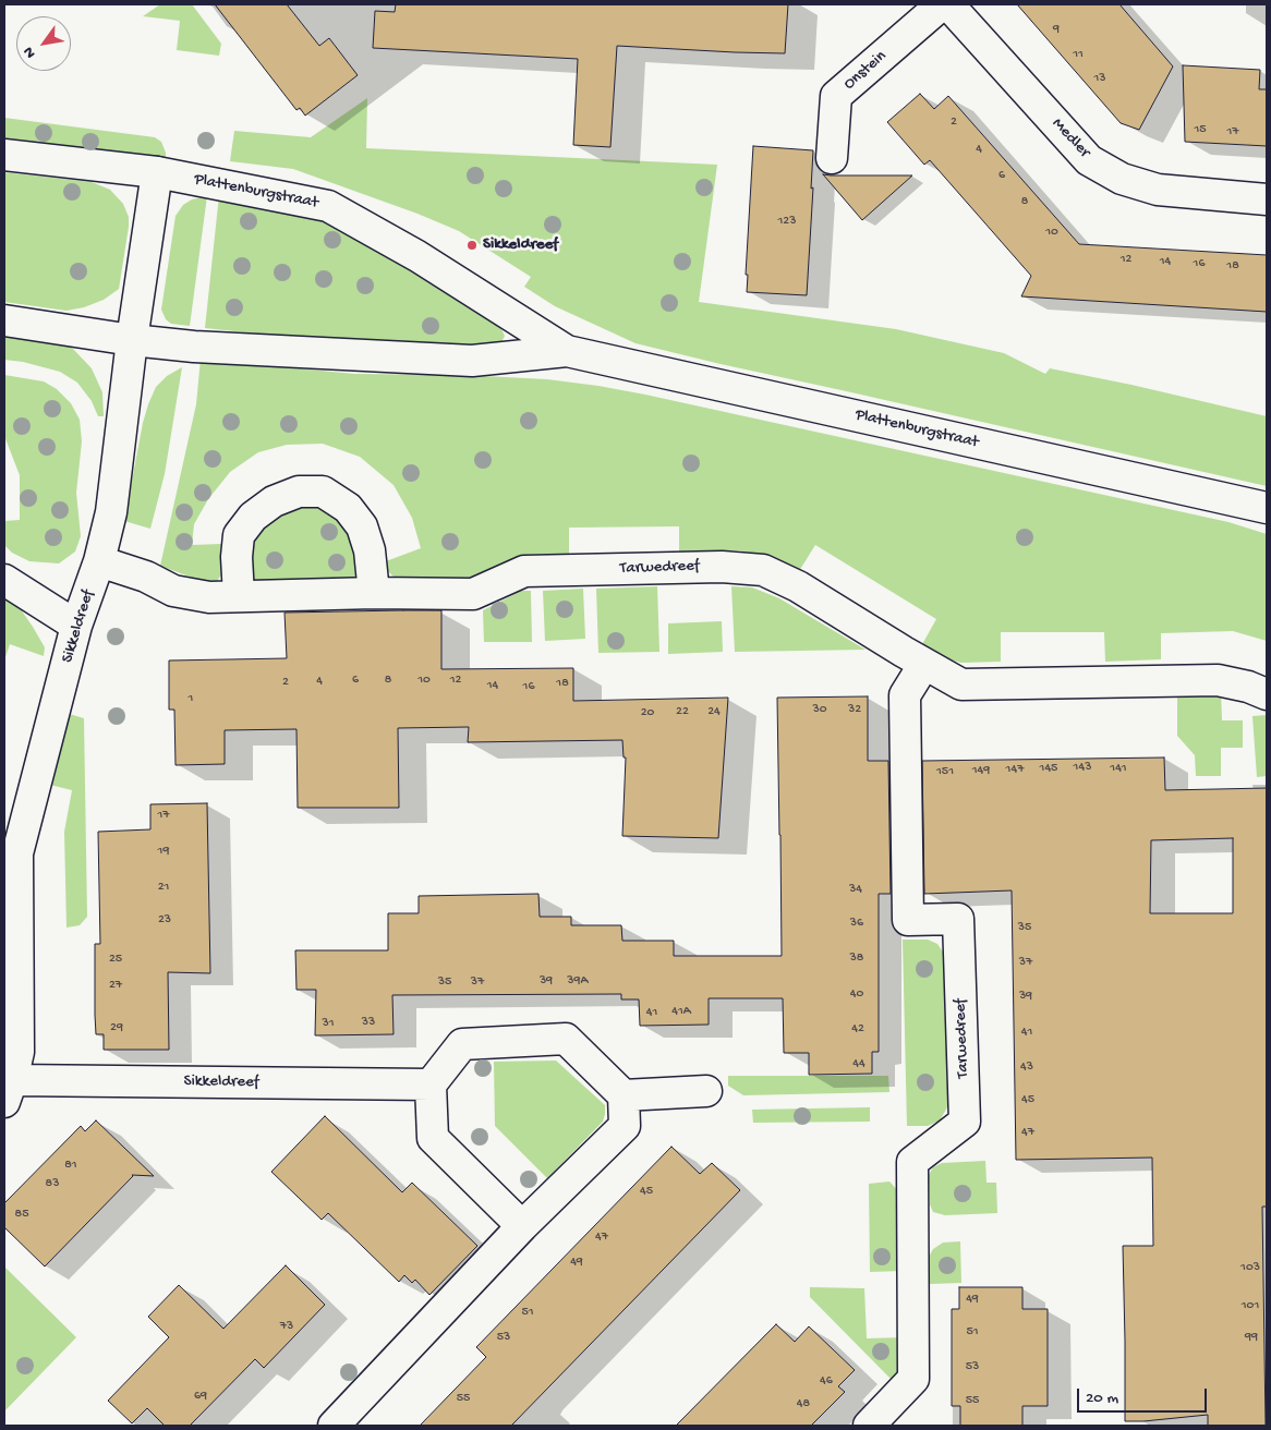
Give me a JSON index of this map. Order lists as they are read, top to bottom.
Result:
{
  "streets": {
    "street": [
      "Onstein",
      "Medler",
      "Plattenburgstraat",
      "Tarwedreef",
      "Sikkeldreef"
    ]
  },
  "crossings": [
    ["Plattenburgstraat", "Sikkeldreef"],
    ["Tarwedreef", "Sikkeldreef"]
  ],
  "places": ["Sikkeldreef"],
  "house_numbers": [
    "9",
    "11",
    "13",
    "2",
    "15",
    "17",
    "4",
    "6",
    "8",
    "123",
    "10",
    "12",
    "14",
    "16",
    "18",
    "6",
    "8",
    "10",
    "12",
    "4",
    "2",
    "18",
    "14",
    "16",
    "1",
    "30",
    "32",
    "22",
    "24",
    "20",
    "143",
    "145",
    "141",
    "147",
    "149",
    "151",
    "17",
    "19",
    "21",
    "34",
    "23",
    "36",
    "35",
    "38",
    "25",
    "37",
    "39",
    "39A",
    "35",
    "37",
    "27",
    "40",
    "39",
    "41A",
    "41",
    "33",
    "31",
    "29",
    "42",
    "41",
    "44",
    "43",
    "45",
    "47",
    "81",
    "83",
    "45",
    "85",
    "47",
    "49",
    "103",
    "49",
    "101",
    "51",
    "73",
    "51",
    "53",
    "99",
    "53",
    "46",
    "69",
    "55",
    "55",
    "48"
  ],
  "scale_bar": "20 m",
  "north": "bottom left"
}
